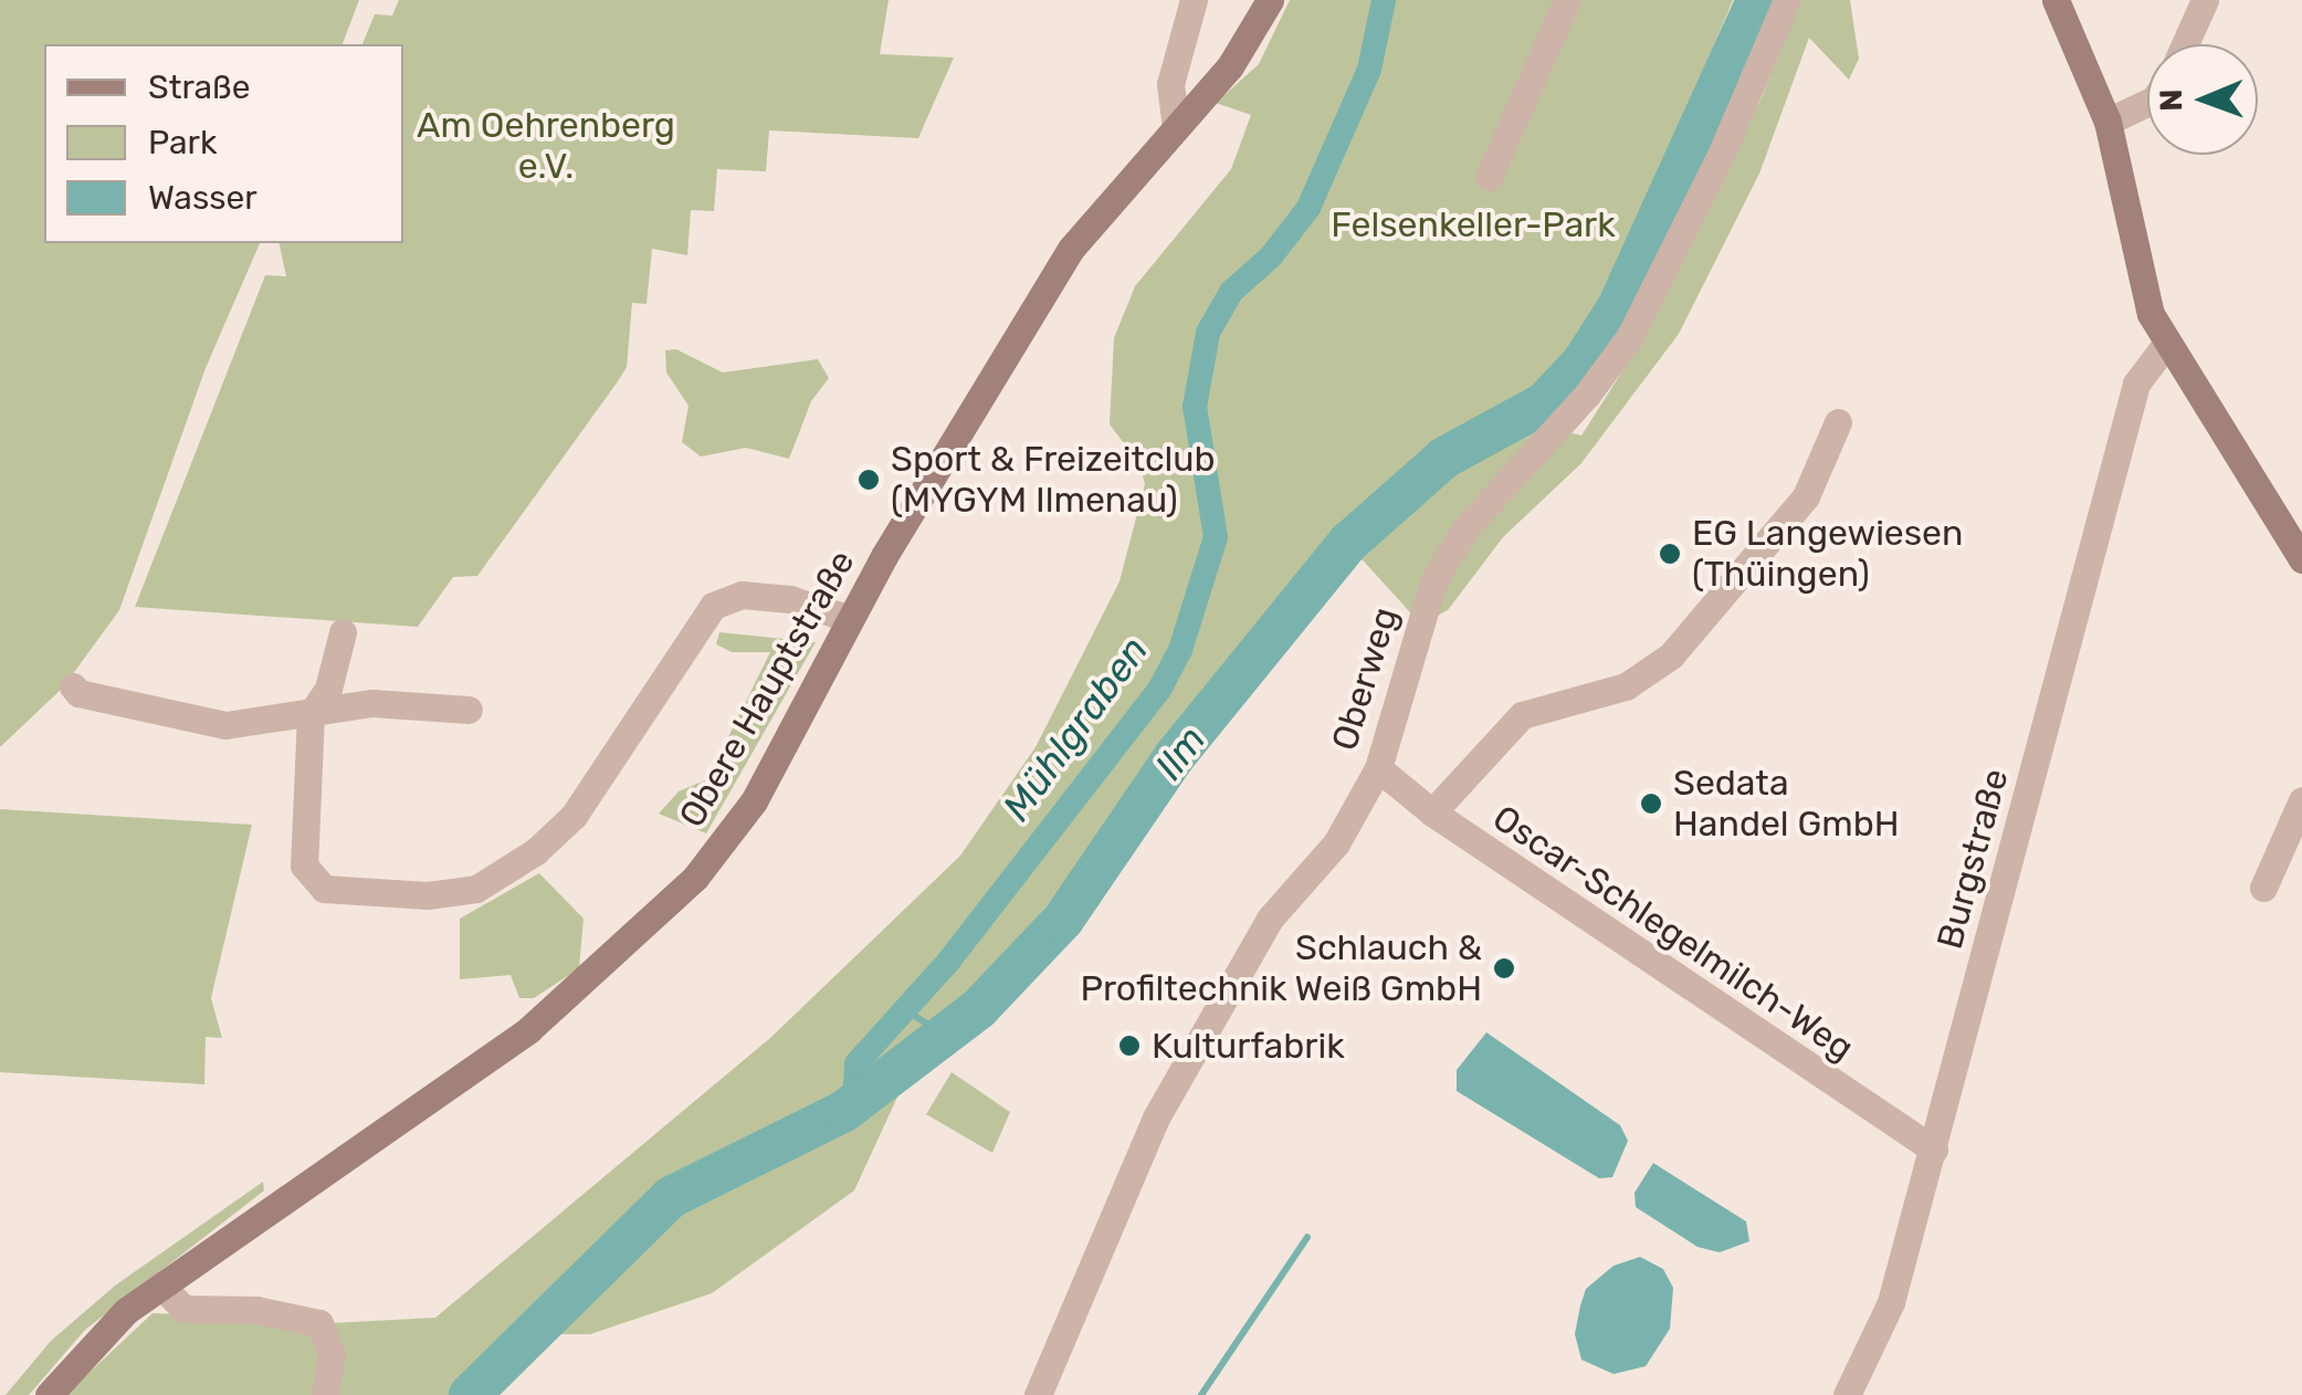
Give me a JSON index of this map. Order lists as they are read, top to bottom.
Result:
{
  "streets": {
    "main road": ["Obere Hauptstraße"],
    "street": ["Oberweg", "Burgstraße", "Oscar-Schlegelmilch-Weg"]
  },
  "crossings": [
    ["Oberweg", "Oscar-Schlegelmilch-Weg"],
    ["Burgstraße", "Oscar-Schlegelmilch-Weg"]
  ],
  "water": ["Mühlgraben", "Ilm"],
  "parks": ["Am Oehrenberg e.V.", "Felsenkeller-Park"],
  "places": [
    "Sport & Freizeitclub (MYGYM Ilmenau)",
    "EG Langewiesen (Thüingen)",
    "Sedata Handel GmbH",
    "Schlauch & Profiltechnik Weiß GmbH",
    "Kulturfabrik"
  ],
  "legend": ["Straße", "Park", "Wasser"],
  "north": "left"
}
